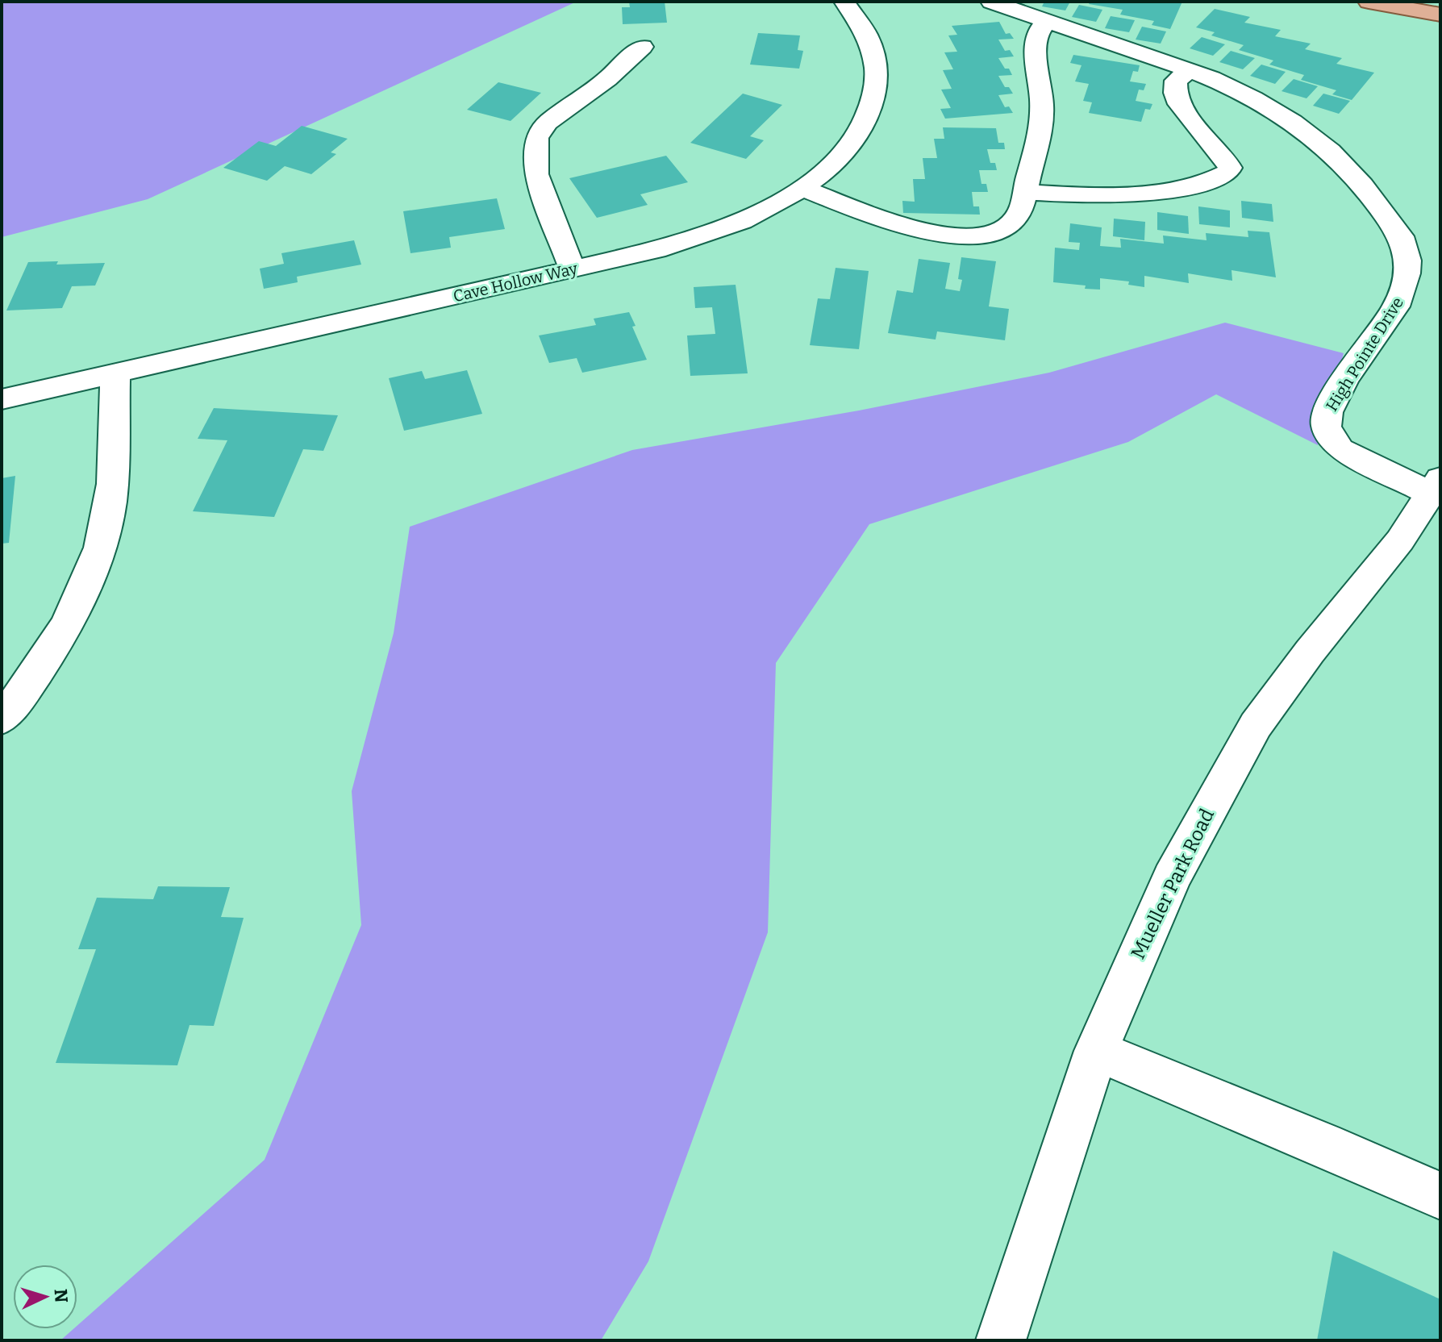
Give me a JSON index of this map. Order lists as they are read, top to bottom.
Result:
{
  "streets": {
    "street": ["Cave Hollow Way", "High Pointe Drive", "Mueller Park Road"]
  },
  "crossings": [
    ["High Pointe Drive", "Mueller Park Road"]
  ],
  "north": "right"
}
